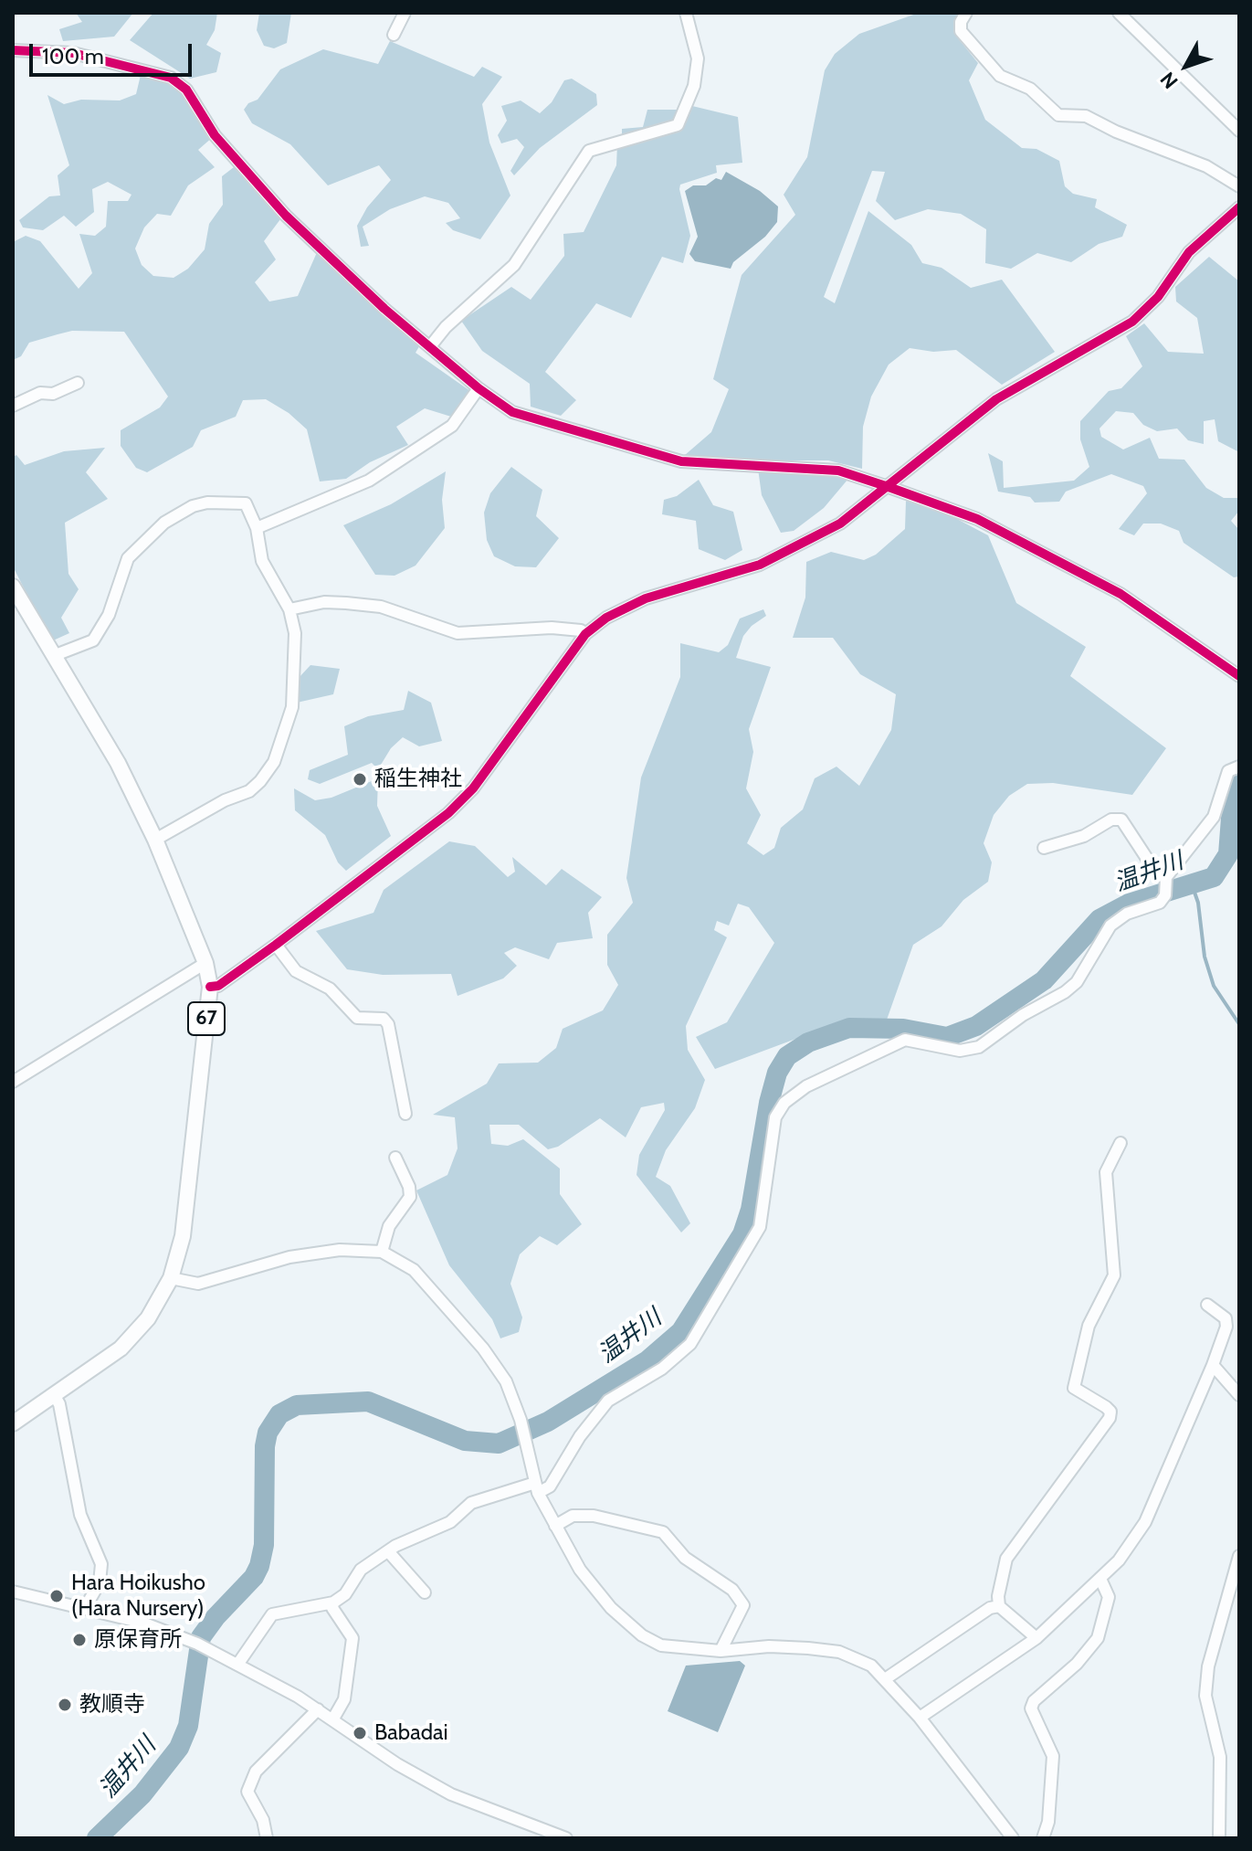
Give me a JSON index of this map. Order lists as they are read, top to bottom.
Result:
{
  "streets": {
    "main road": ["67"]
  },
  "water": ["温井川"],
  "places": [
    "稲生神社",
    "Hara Hoikusho (Hara Nursery)",
    "原保育所",
    "教順寺",
    "Babadai"
  ],
  "scale_bar": "100 m",
  "north": "bottom left"
}
